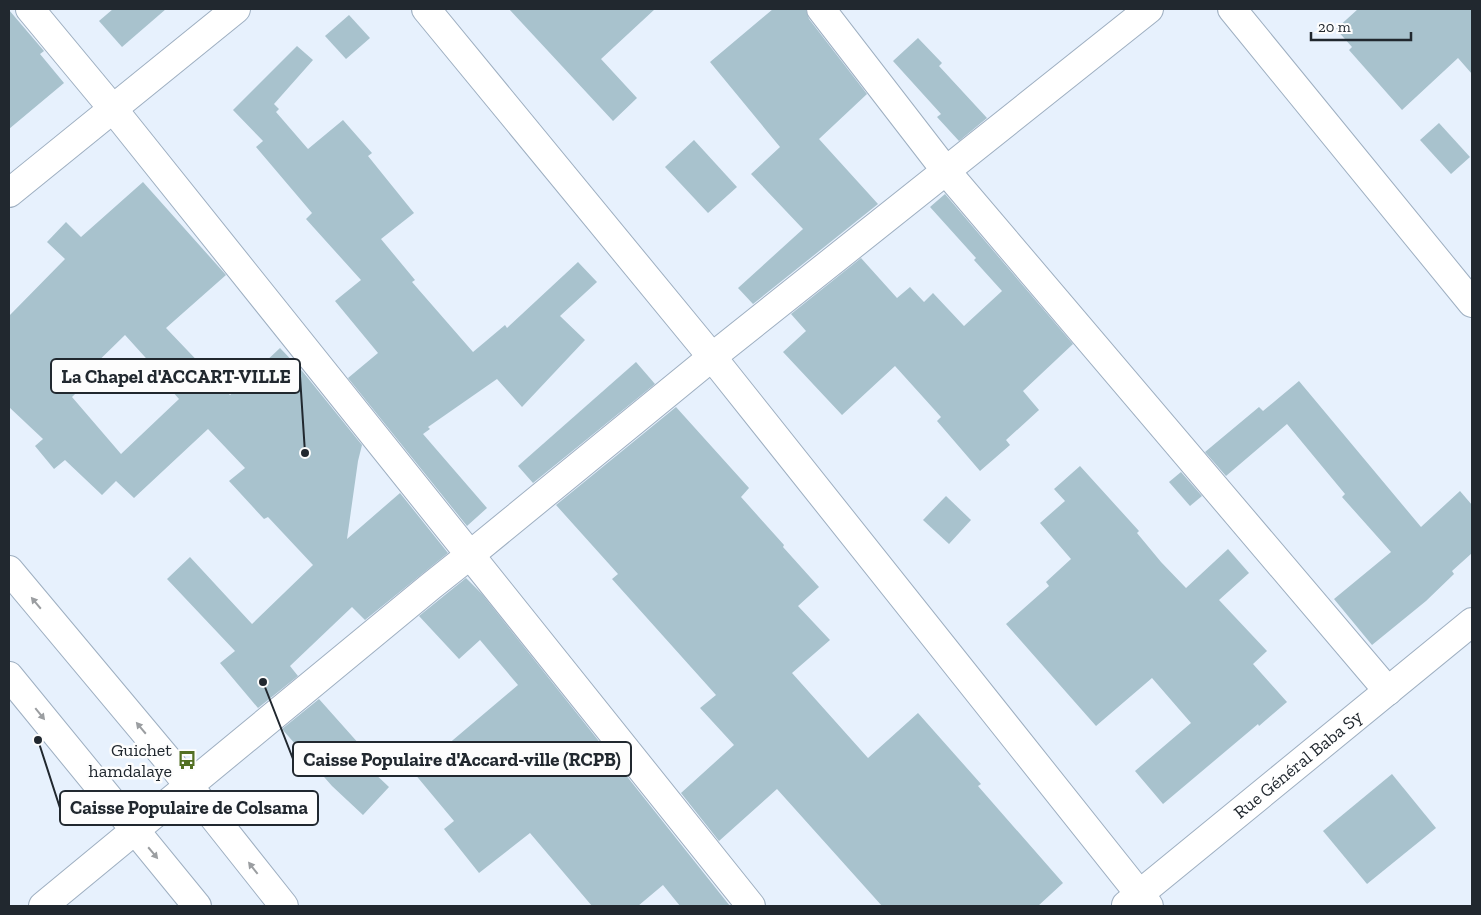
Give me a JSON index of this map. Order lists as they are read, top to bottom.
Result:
{
  "streets": {
    "street": ["Rue Général Baba Sy"]
  },
  "places": {
    "other": ["La Chapel d'ACCART-VILLE", "Caisse Populaire d'Accard-ville (RCPB)", "Caisse Populaire de Colsama"],
    "bus stop": ["Guichet hamdalaye"]
  },
  "scale_bar": "20 m"
}
